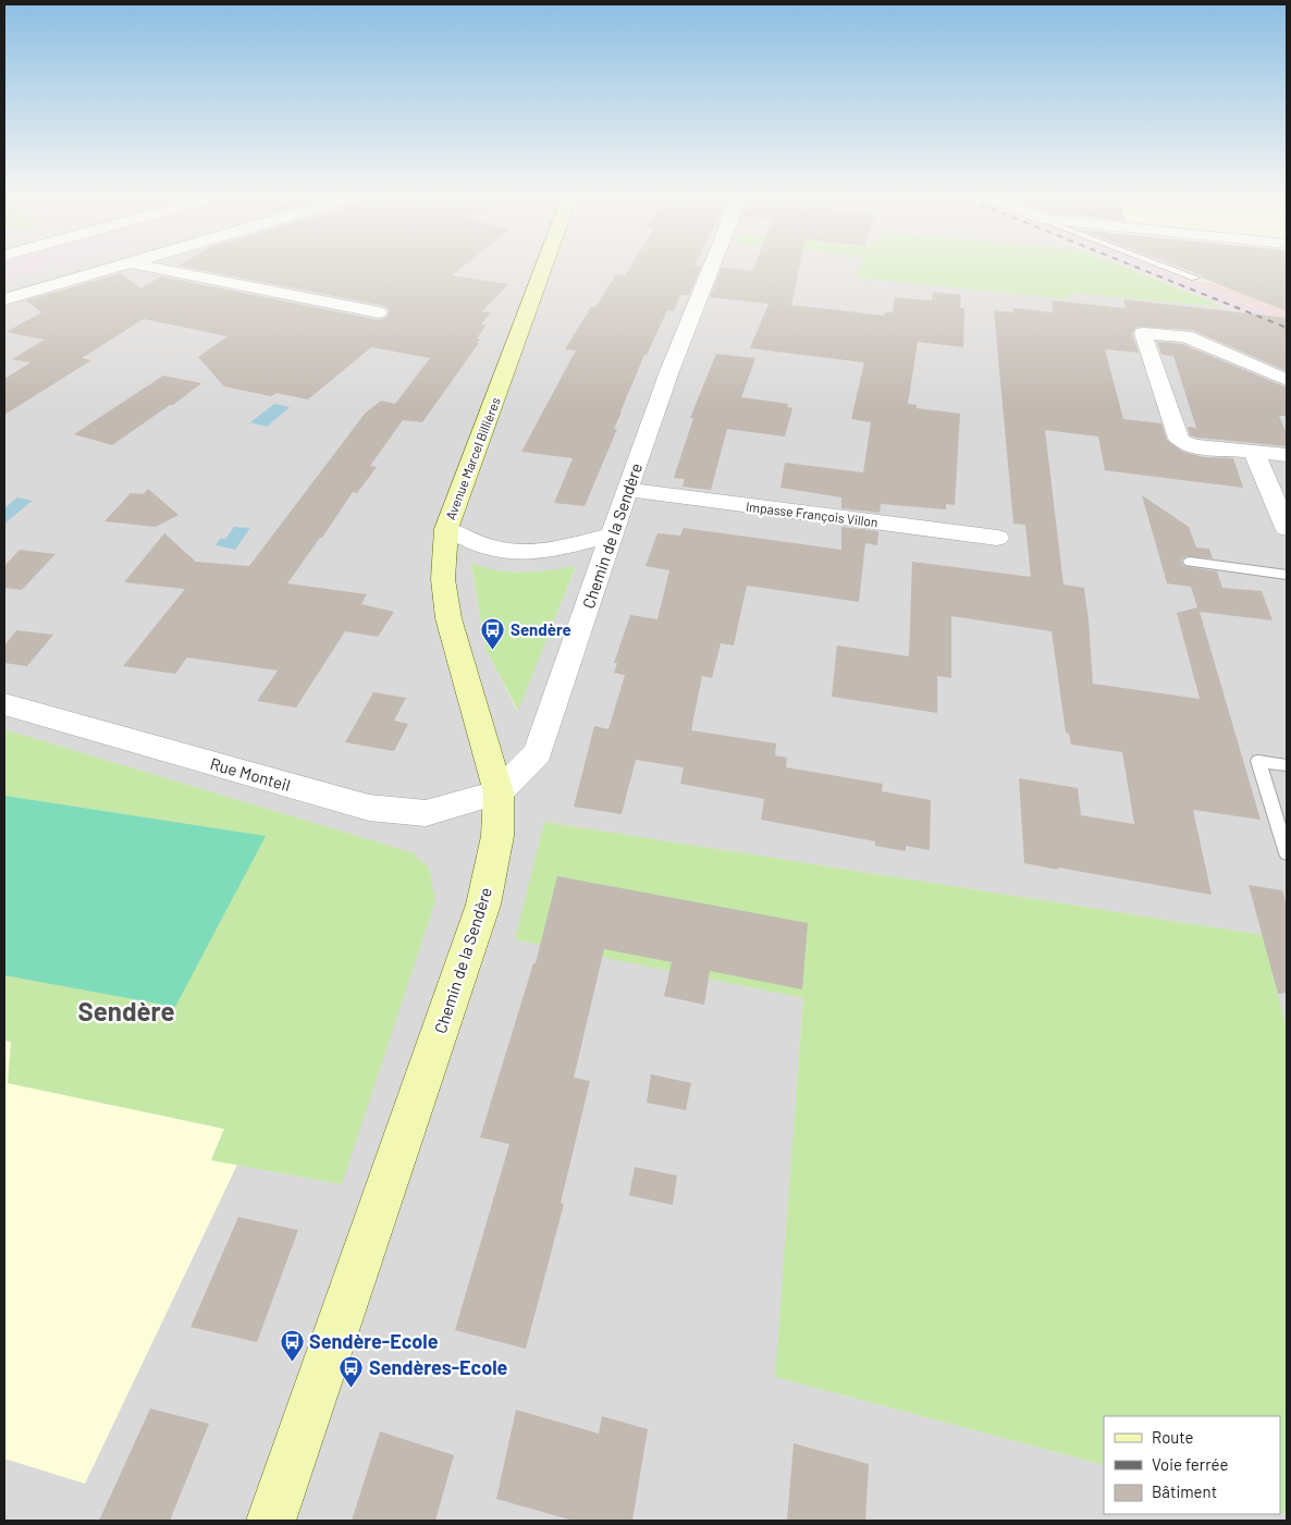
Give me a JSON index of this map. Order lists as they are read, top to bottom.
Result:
{
  "streets": {
    "street": [
      "Avenue Marcel Billières",
      "Impasse François Villon",
      "Chemin de la Sendère",
      "Rue Monteil"
    ]
  },
  "crossings": [
    ["Avenue Marcel Billières", "Chemin de la Sendère"],
    ["Avenue Marcel Billières", "Rue Monteil"],
    ["Impasse François Villon", "Chemin de la Sendère"],
    ["Chemin de la Sendère", "Rue Monteil"]
  ],
  "districts": ["Sendère"],
  "places": {
    "bus stop": ["Sendère", "Sendère-Ecole", "Sendères-Ecole"]
  },
  "legend": ["Route", "Voie ferrée", "Bâtiment"]
}
